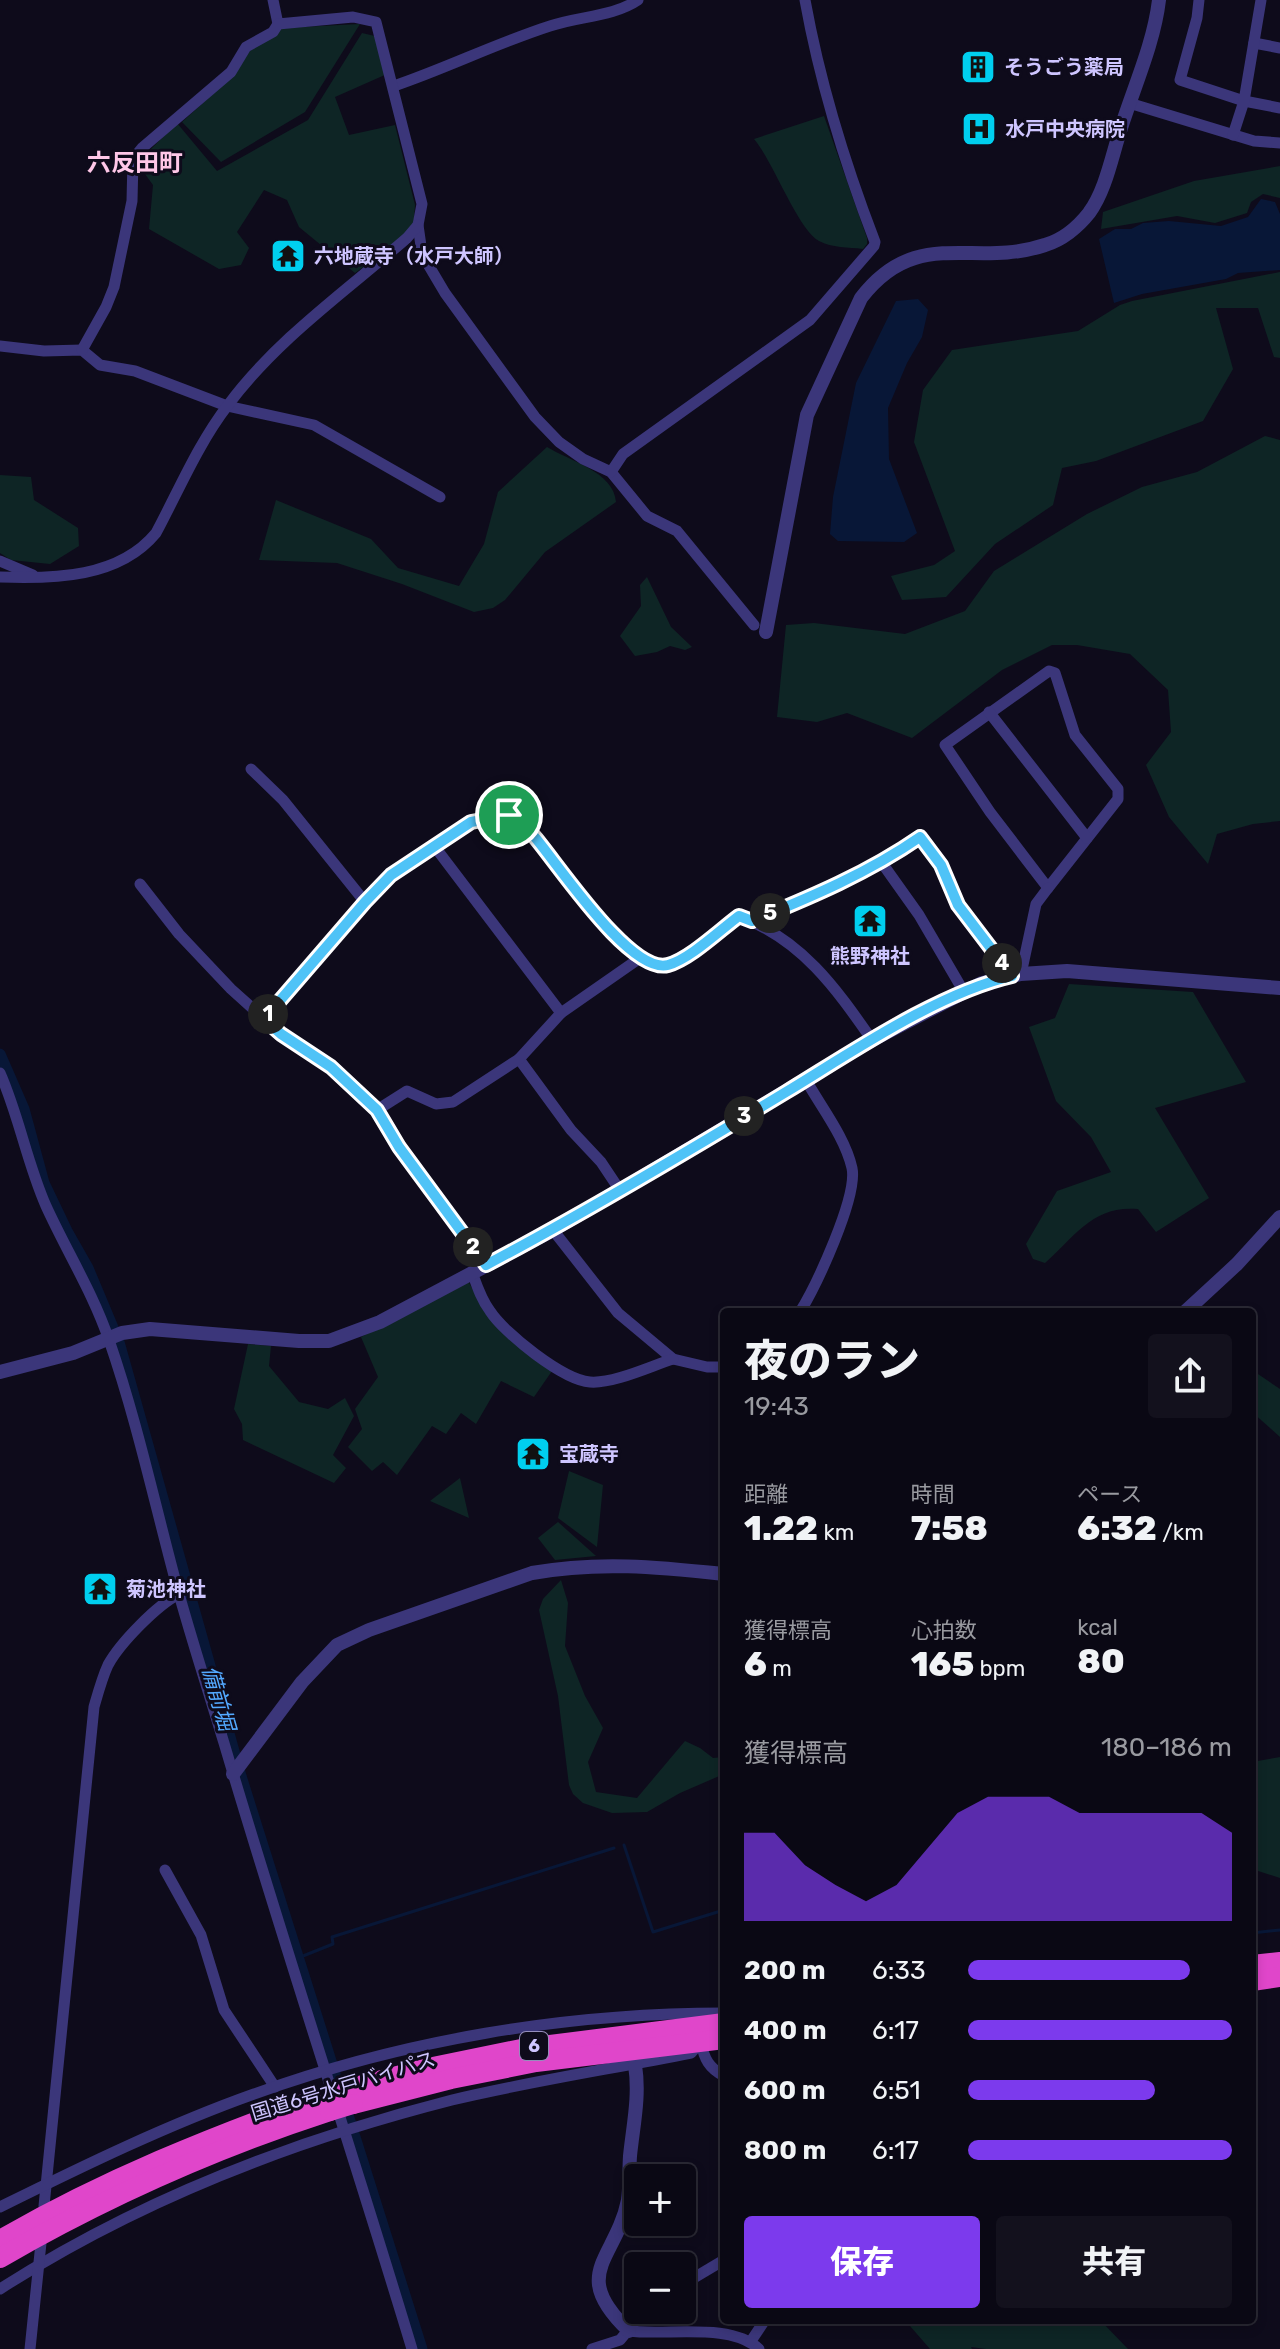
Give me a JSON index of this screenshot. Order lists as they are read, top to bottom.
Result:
{
  "streets": {
    "highway": ["6", "国道6号水戸バイパス"]
  },
  "districts": ["六反田町"],
  "water": ["備前堀"],
  "places": {
    "building": ["そうごう薬局"],
    "hospital": ["水戸中央病院"],
    "temple": [
      "六地蔵寺（水戸大師）",
      "熊野神社",
      "宝蔵寺",
      "菊池神社"
    ]
  },
  "page": {
    "pins": [
      "5",
      "4",
      "1",
      "3",
      "2"
    ],
    "heading": ["夜のラン", "19:43"],
    "stats": [
      ["距離", "1.22 km"],
      ["時間", "7:58"],
      ["ペース", "6:32 /km"],
      ["獲得標高", "6 m"],
      ["心拍数", "165 bpm"],
      ["kcal", "80"]
    ],
    "chart": ["獲得標高", "180–186 m"],
    "list": [
      {
        "name": "200 m",
        "note": "6:33"
      },
      {
        "name": "400 m",
        "note": "6:17"
      },
      {
        "name": "600 m",
        "note": "6:51"
      },
      {
        "name": "800 m",
        "note": "6:17"
      }
    ],
    "map_buttons": ["+", "−"],
    "buttons": ["保存", "共有"]
  }
}
